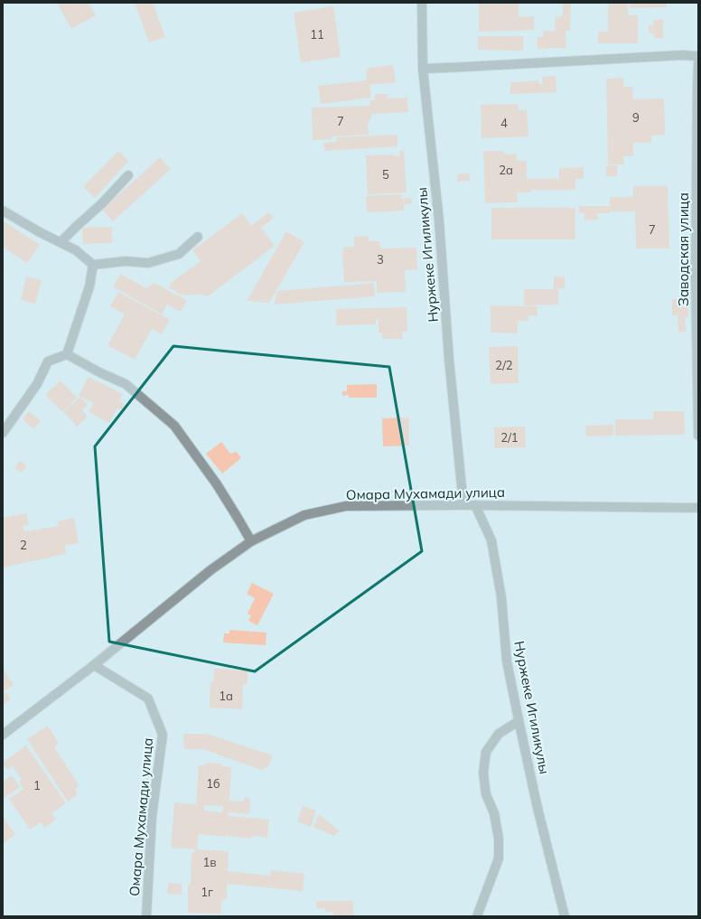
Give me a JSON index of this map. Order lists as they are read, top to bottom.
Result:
{
  "streets": {
    "street": ["Заводская улица", "Нуржеке Игиликулы", "Омара Мухамади улица"]
  },
  "crossings": [
    ["Нуржеке Игиликулы", "Омара Мухамади улица"]
  ],
  "house_numbers": [
    "11",
    "9",
    "7",
    "4",
    "2а",
    "5",
    "7",
    "3",
    "2/2",
    "2/1",
    "2",
    "1а",
    "1б",
    "1",
    "1в",
    "1г"
  ]
}
